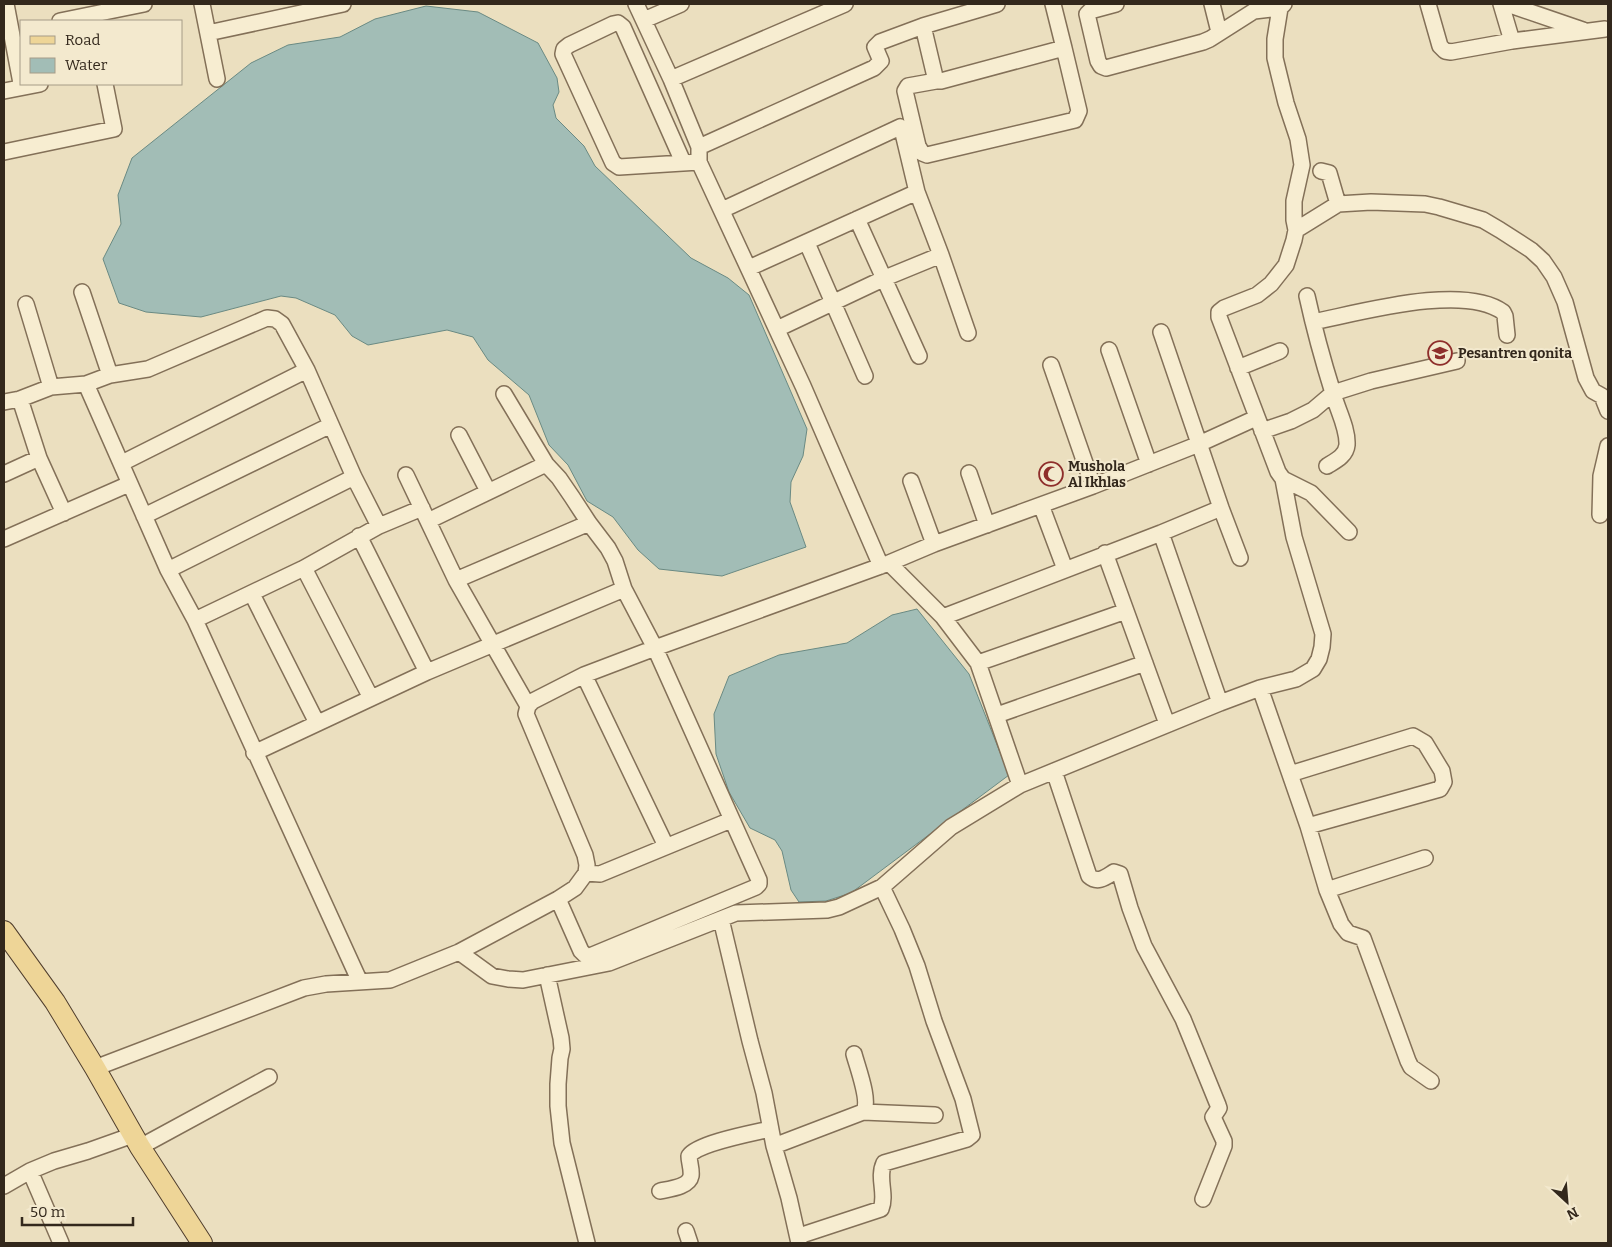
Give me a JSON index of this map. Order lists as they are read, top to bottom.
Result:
{
  "places": {
    "school or university": ["Pesantren qonita"],
    "mosque": ["Mushola Al Ikhlas"]
  },
  "legend": ["Road", "Water"],
  "scale_bar": "50 m",
  "north": "bottom right"
}
